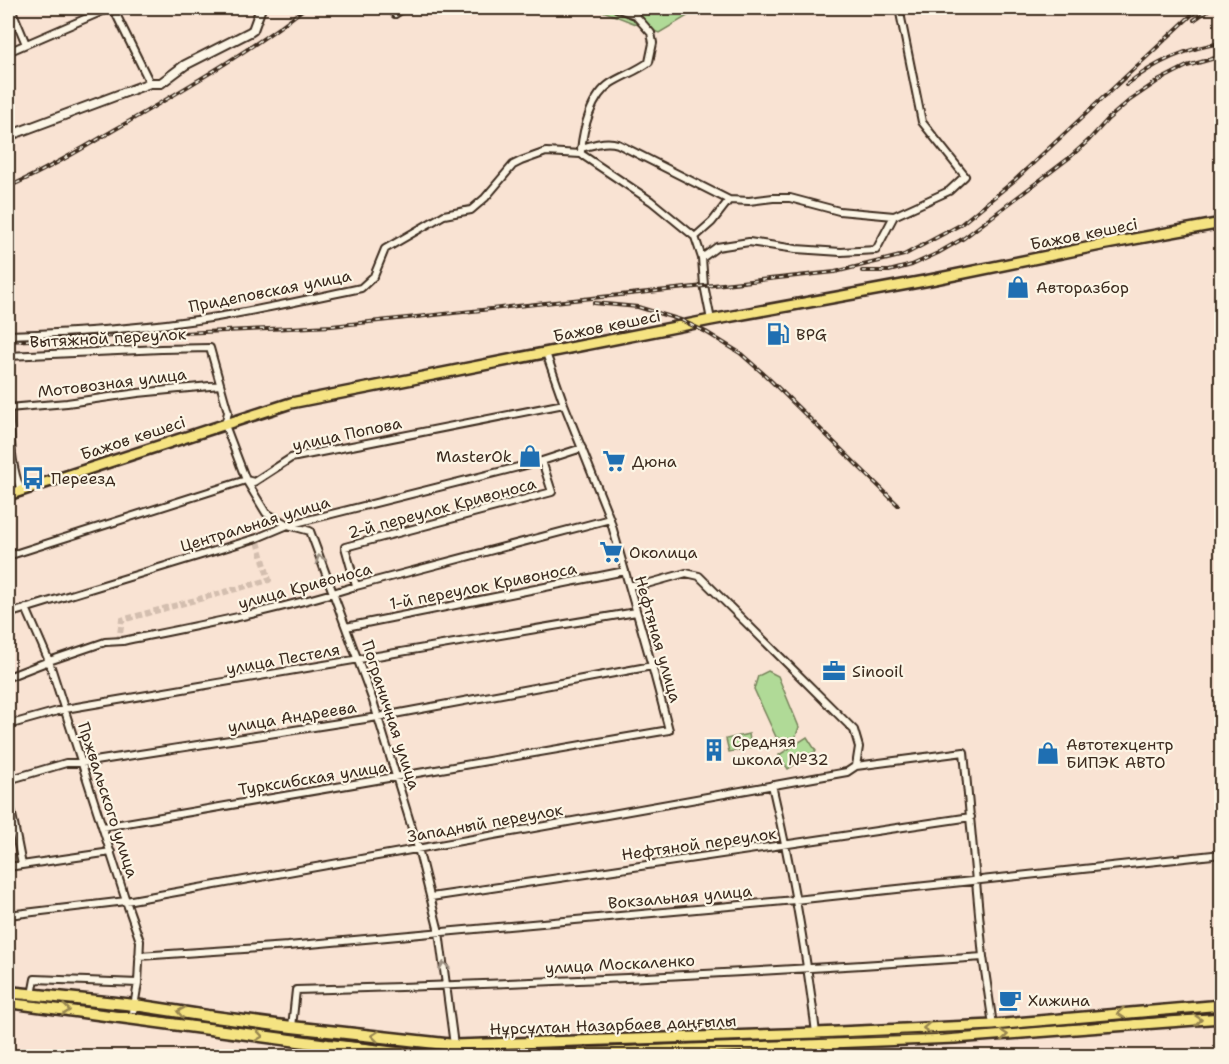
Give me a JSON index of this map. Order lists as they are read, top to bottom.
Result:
{
  "streets": {
    "highway": ["Нұрсұлтан Назарбаев даңғылы"],
    "main road": ["Бажов көшесі"],
    "street": [
      "Придеповская улица",
      "Вытяжной переулок",
      "Мотовозная улица",
      "улица Попова",
      "2-й переулок Кривоноса",
      "Центральная улица",
      "улица Кривоноса",
      "1-й переулок Кривоноса",
      "Нефтяная улица",
      "улица Пестеля",
      "Пограничная улица",
      "улица Андреева",
      "Турксибская улица",
      "Пржвальского улица",
      "Западный переулок",
      "Нефтяной переулок",
      "Вокзальная улица",
      "улица Москаленко"
    ]
  },
  "crossings": [
    ["Бажов көшесі", "Нефтяная улица"],
    ["Бажов көшесі", "Пограничная улица"],
    ["Вытяжной переулок", "Пограничная улица"],
    ["Мотовозная улица", "Пограничная улица"],
    ["улица Попова", "Нефтяная улица"],
    ["улица Попова", "Пограничная улица"],
    ["2-й переулок Кривоноса", "Центральная улица"],
    ["2-й переулок Кривоноса", "улица Кривоноса"],
    ["Центральная улица", "Нефтяная улица"],
    ["Центральная улица", "Пограничная улица"],
    ["Центральная улица", "Пржвальского улица"],
    ["улица Кривоноса", "Нефтяная улица"],
    ["улица Кривоноса", "Пограничная улица"],
    ["улица Кривоноса", "Пржвальского улица"],
    ["1-й переулок Кривоноса", "Нефтяная улица"],
    ["1-й переулок Кривоноса", "Пограничная улица"],
    ["Нефтяная улица", "улица Пестеля"],
    ["Нефтяная улица", "улица Андреева"],
    ["Нефтяная улица", "Турксибская улица"],
    ["улица Пестеля", "Пограничная улица"],
    ["улица Пестеля", "Пржвальского улица"],
    ["Пограничная улица", "улица Андреева"],
    ["Пограничная улица", "Турксибская улица"],
    ["Пограничная улица", "Западный переулок"],
    ["Пограничная улица", "Нефтяной переулок"],
    ["Пограничная улица", "Вокзальная улица"],
    ["Пограничная улица", "улица Москаленко"],
    ["Пограничная улица", "Нұрсұлтан Назарбаев даңғылы"],
    ["улица Андреева", "Пржвальского улица"],
    ["Турксибская улица", "Пржвальского улица"],
    ["Пржвальского улица", "Западный переулок"],
    ["Пржвальского улица", "Вокзальная улица"],
    ["Пржвальского улица", "Нұрсұлтан Назарбаев даңғылы"],
    ["Западный переулок", "Нефтяной переулок"],
    ["улица Москаленко", "Нұрсұлтан Назарбаев даңғылы"]
  ],
  "places": {
    "shop": ["Авторазбор", "MasterOk", "Автотехцентр БИПЭК АВТО"],
    "fuel station": ["BPG"],
    "supermarket": ["Дюна", "Околица"],
    "bus stop": ["Переезд"],
    "office": ["Sinooil"],
    "building": ["Средняя школа №32"],
    "cafe": ["Хижина"]
  }
}
